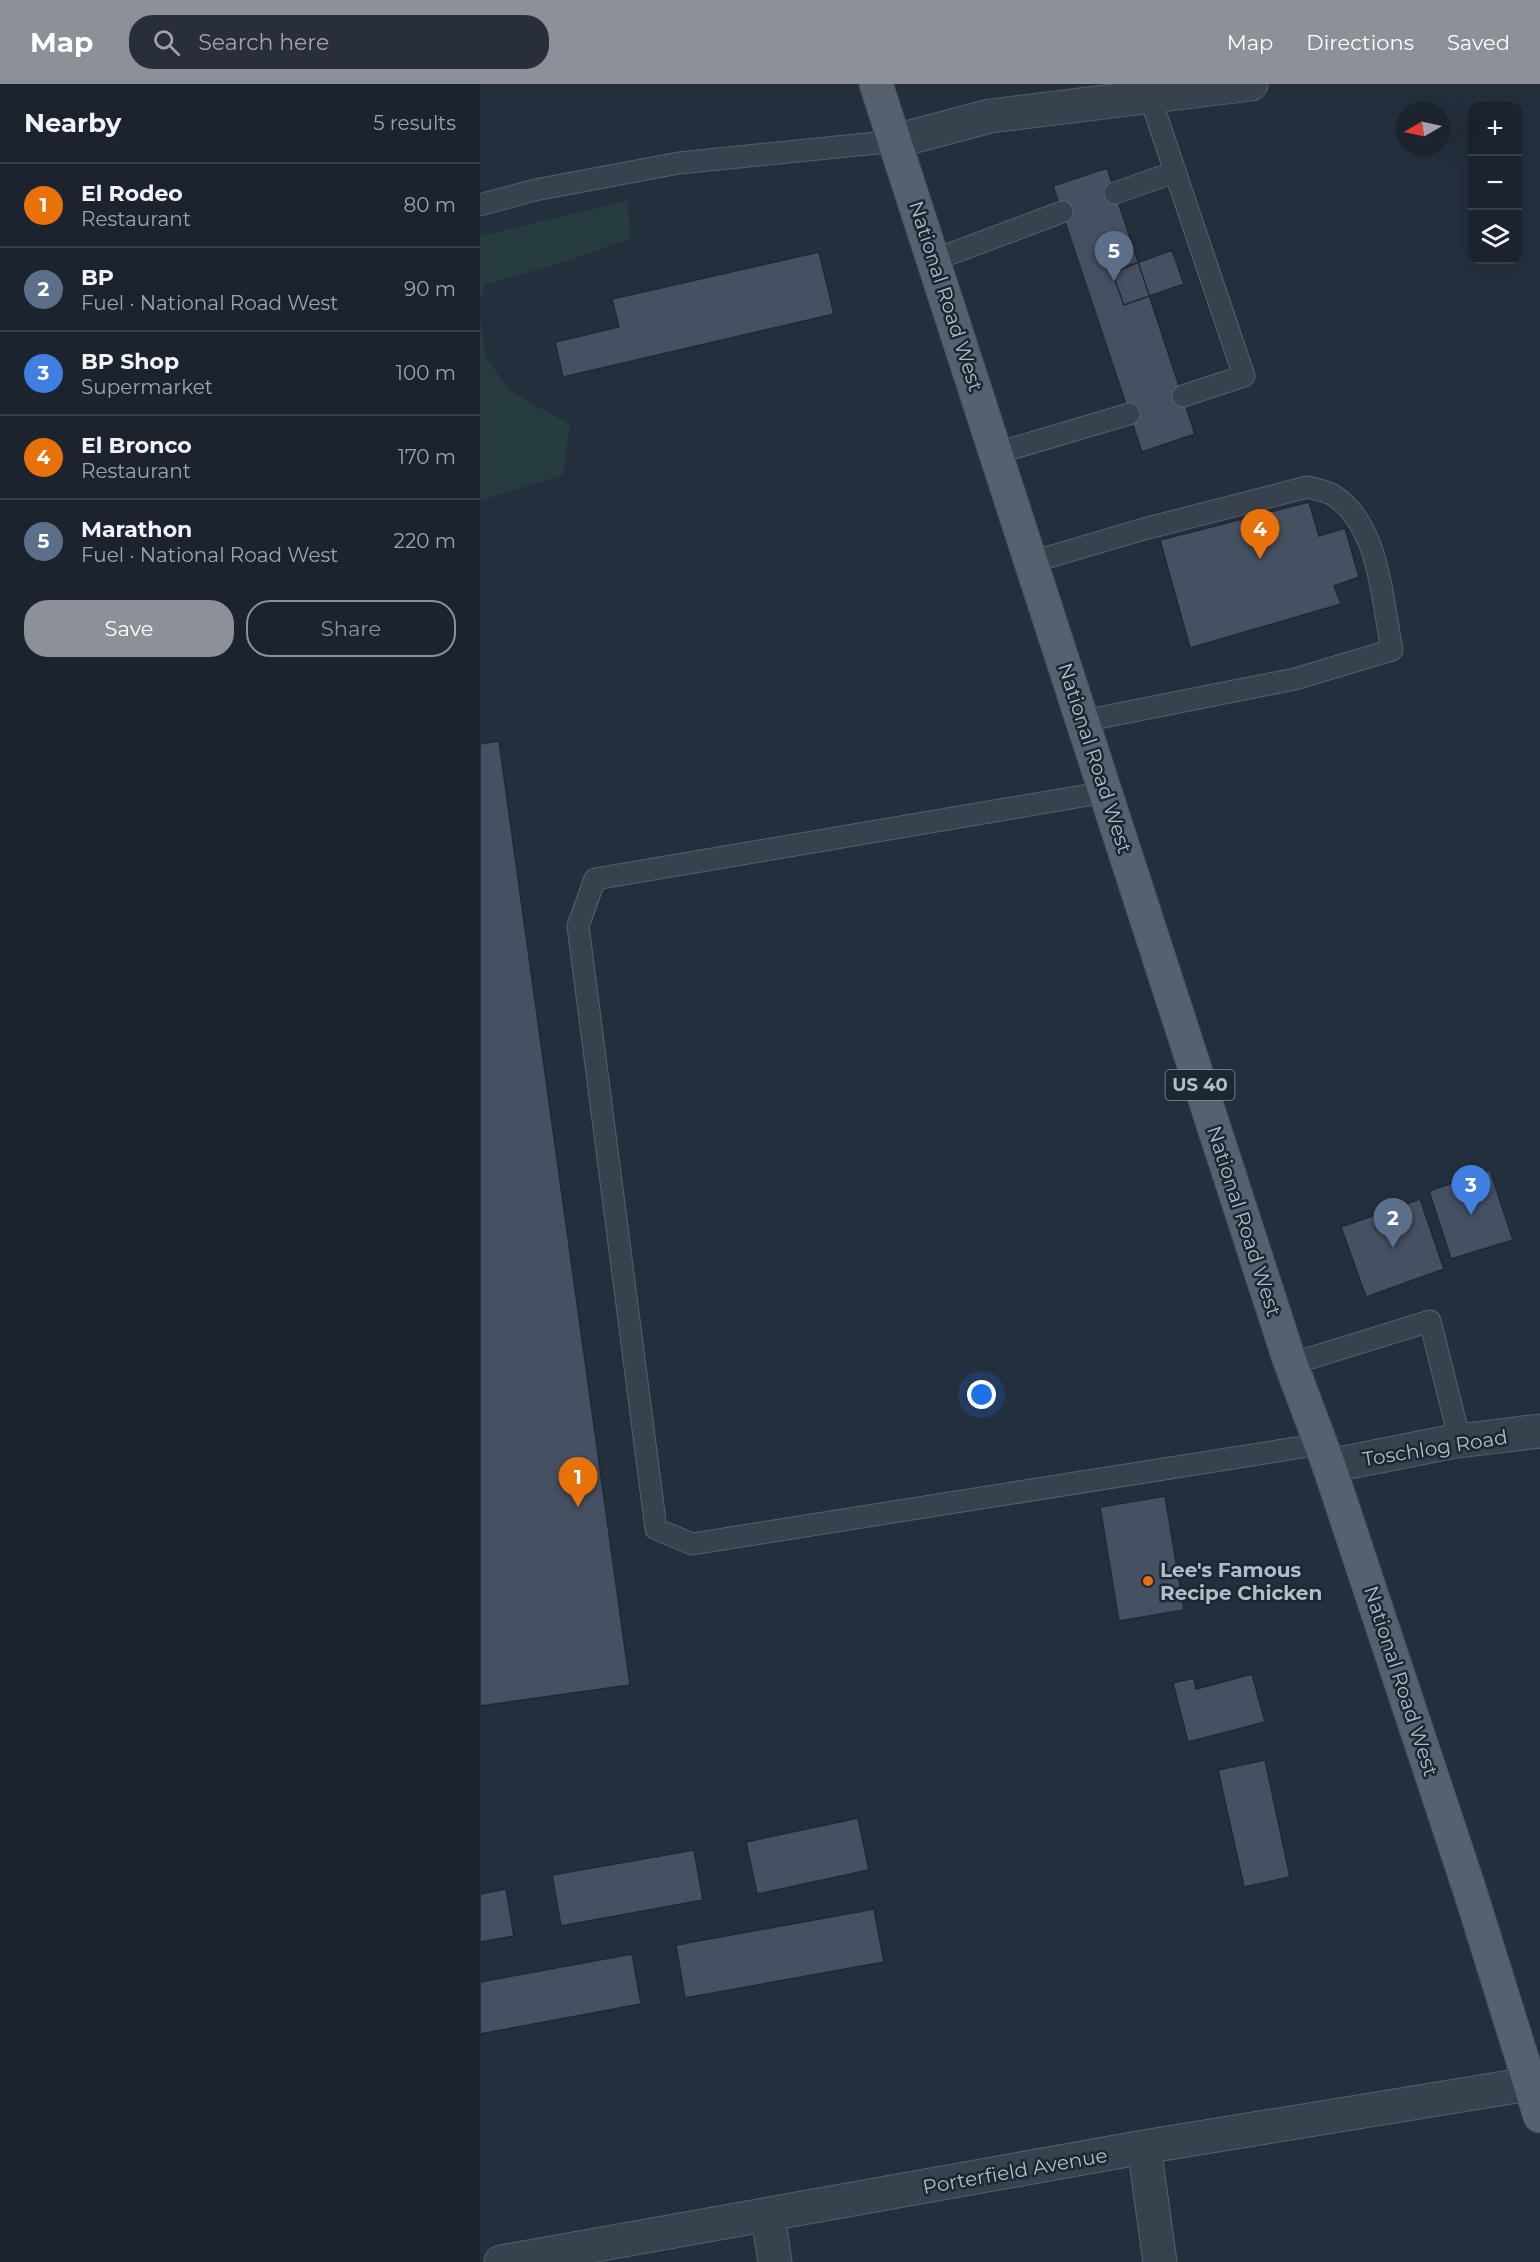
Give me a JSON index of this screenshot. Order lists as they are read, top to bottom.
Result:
{
  "streets": {
    "main road": ["National Road West", "US 40"],
    "street": ["Toschlog Road", "Porterfield Avenue"]
  },
  "crossings": [
    ["National Road West", "Toschlog Road"],
    ["National Road West", "Porterfield Avenue"]
  ],
  "places": ["Lee's Famous Recipe Chicken"],
  "north": "left",
  "page": {
    "header": "Map",
    "search": "Search here",
    "nav": ["Map", "Directions", "Saved"],
    "heading": ["Nearby", "5 results"],
    "map_buttons": ["+", "−"],
    "list": [
      {
        "mark": "1",
        "name": "El Rodeo",
        "note": "Restaurant",
        "value": "80 m"
      },
      {
        "mark": "2",
        "name": "BP",
        "note": "Fuel · National Road West",
        "value": "90 m"
      },
      {
        "mark": "3",
        "name": "BP Shop",
        "note": "Supermarket",
        "value": "100 m"
      },
      {
        "mark": "4",
        "name": "El Bronco",
        "note": "Restaurant",
        "value": "170 m"
      },
      {
        "mark": "5",
        "name": "Marathon",
        "note": "Fuel · National Road West",
        "value": "220 m"
      }
    ],
    "pins": [
      "5",
      "4",
      "3",
      "2",
      "1"
    ],
    "buttons": ["Save", "Share"]
  }
}
